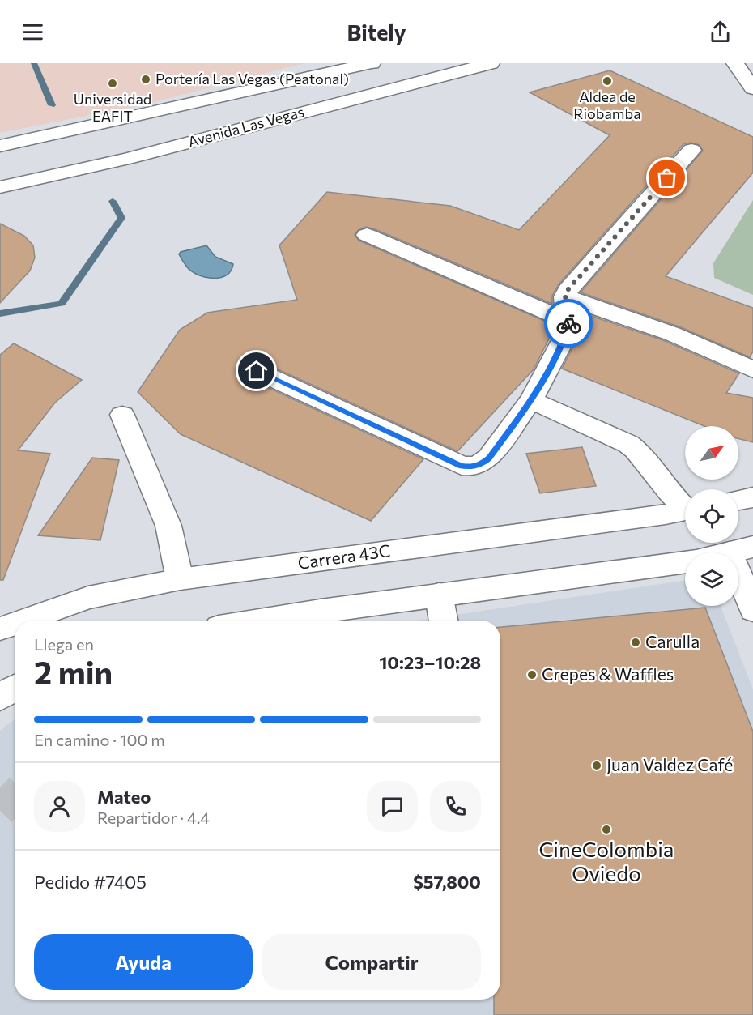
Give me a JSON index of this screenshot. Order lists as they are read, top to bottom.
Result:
{
  "streets": {
    "main road": ["Avenida Las Vegas", "Carrera 43C"]
  },
  "places": [
    "Portería Las Vegas (Peatonal)",
    "Aldea de Riobamba",
    "Universidad EAFIT",
    "Carulla",
    "Crepes & Waffles",
    "Juan Valdez Café",
    "CineColombia Oviedo"
  ],
  "north": "top right",
  "page": {
    "header": "Bitely",
    "heading": ["2 min", "Llega en", "10:23–10:28"],
    "panel": [
      "Mateo",
      "Repartidor · 4.4",
      "Pedido #7405",
      "$57,800"
    ],
    "bar": "En camino · 100 m",
    "buttons": ["Ayuda", "Compartir"]
  }
}
